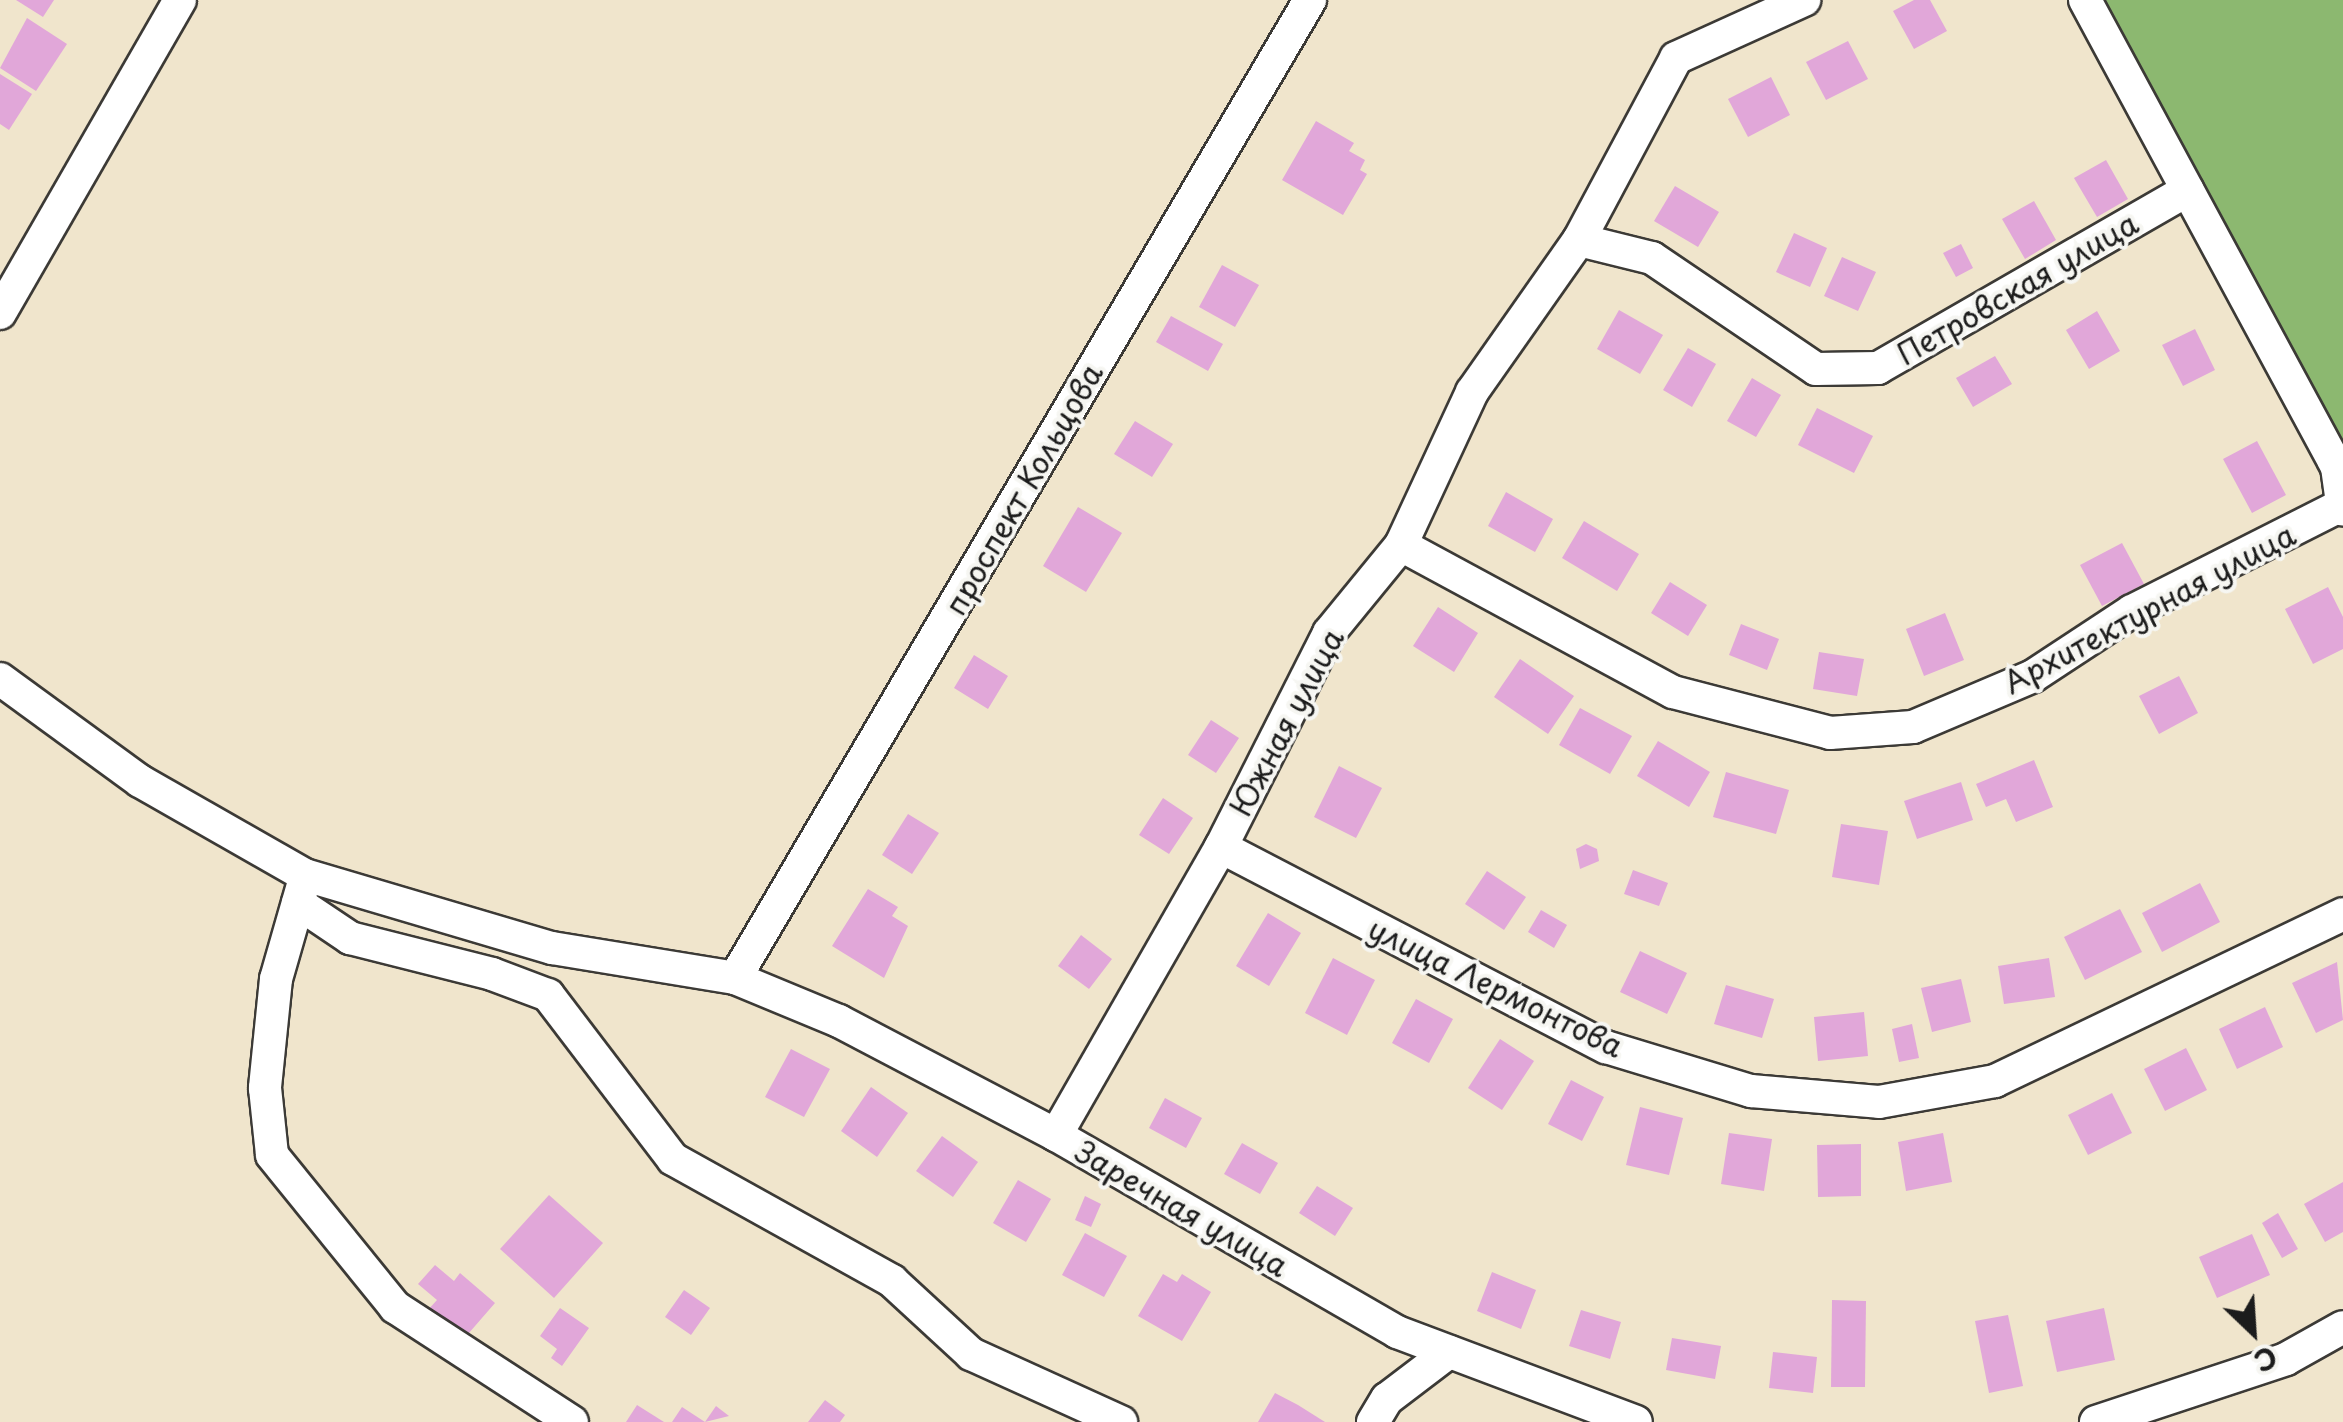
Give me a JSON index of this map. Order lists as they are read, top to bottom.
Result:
{
  "streets": {
    "street": [
      "Петровская улица",
      "проспект Кольцова",
      "Архитектурная улица",
      "Южная улица",
      "улица Лермонтова",
      "Заречная улица"
    ]
  },
  "crossings": [
    ["Петровская улица", "Южная улица"],
    ["проспект Кольцова", "Заречная улица"],
    ["Архитектурная улица", "Южная улица"],
    ["Южная улица", "улица Лермонтова"],
    ["Южная улица", "Заречная улица"]
  ],
  "north": "bottom right"
}
